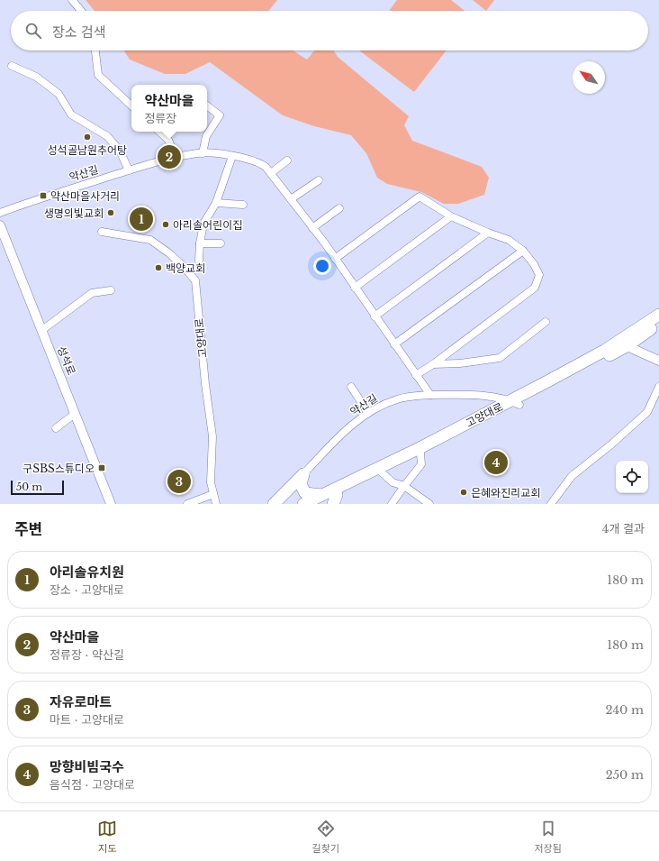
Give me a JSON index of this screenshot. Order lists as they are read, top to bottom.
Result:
{
  "streets": {
    "main road": ["고양대로"],
    "street": ["약산길", "성석로"]
  },
  "places": {
    "other": [
      "성석골남원추어탕",
      "생명의빛교회",
      "아리솔어린이집",
      "백양교회",
      "은혜와진리교회"
    ],
    "transit": ["약산마을사거리", "구SBS스튜디오"]
  },
  "scale_bar": "50 m",
  "north": "top left",
  "page": {
    "search": "장소 검색",
    "popup": ["약산마을", "정류장"],
    "pins": [
      "2",
      "1",
      "4",
      "3"
    ],
    "scale": "50 m",
    "heading": ["주변", "4개 결과"],
    "list": [
      {
        "mark": "1",
        "name": "아리솔유치원",
        "note": "장소 · 고양대로",
        "value": "180 m"
      },
      {
        "mark": "2",
        "name": "약산마을",
        "note": "정류장 · 약산길",
        "value": "180 m"
      },
      {
        "mark": "3",
        "name": "자유로마트",
        "note": "마트 · 고양대로",
        "value": "240 m"
      },
      {
        "mark": "4",
        "name": "망향비빔국수",
        "note": "음식점 · 고양대로",
        "value": "250 m"
      }
    ],
    "nav": ["지도", "길찾기", "저장됨"]
  }
}
